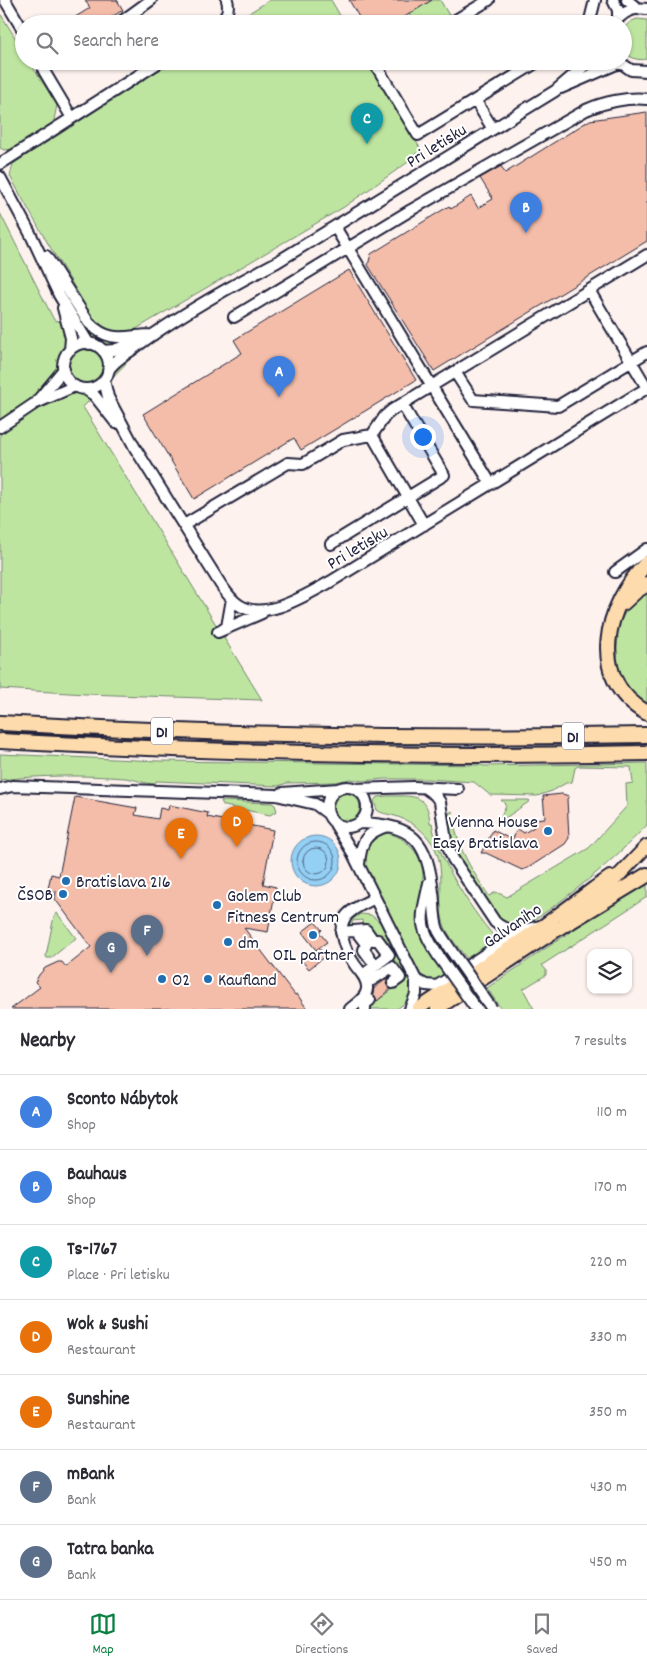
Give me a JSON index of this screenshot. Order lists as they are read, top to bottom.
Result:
{
  "streets": {
    "highway": ["D1"],
    "main road": ["Galvaniho"],
    "street": ["Pri letisku"]
  },
  "places": [
    "Vienna House Easy Bratislava",
    "Bratislava 216",
    "ČSOB",
    "Golem Club Fitness Centrum",
    "OIL partner",
    "dm",
    "O2",
    "Kaufland"
  ],
  "page": {
    "search": "Search here",
    "pins": [
      "C",
      "B",
      "A",
      "D",
      "E",
      "F",
      "G"
    ],
    "heading": ["Nearby", "7 results"],
    "list": [
      {
        "mark": "A",
        "name": "Sconto Nábytok",
        "note": "Shop",
        "value": "110 m"
      },
      {
        "mark": "B",
        "name": "Bauhaus",
        "note": "Shop",
        "value": "170 m"
      },
      {
        "mark": "C",
        "name": "Ts-1767",
        "note": "Place · Pri letisku",
        "value": "220 m"
      },
      {
        "mark": "D",
        "name": "Wok & Sushi",
        "note": "Restaurant",
        "value": "330 m"
      },
      {
        "mark": "E",
        "name": "Sunshine",
        "note": "Restaurant",
        "value": "350 m"
      },
      {
        "mark": "F",
        "name": "mBank",
        "note": "Bank",
        "value": "430 m"
      },
      {
        "mark": "G",
        "name": "Tatra banka",
        "note": "Bank",
        "value": "450 m"
      }
    ],
    "nav": ["Map", "Directions", "Saved"]
  }
}
